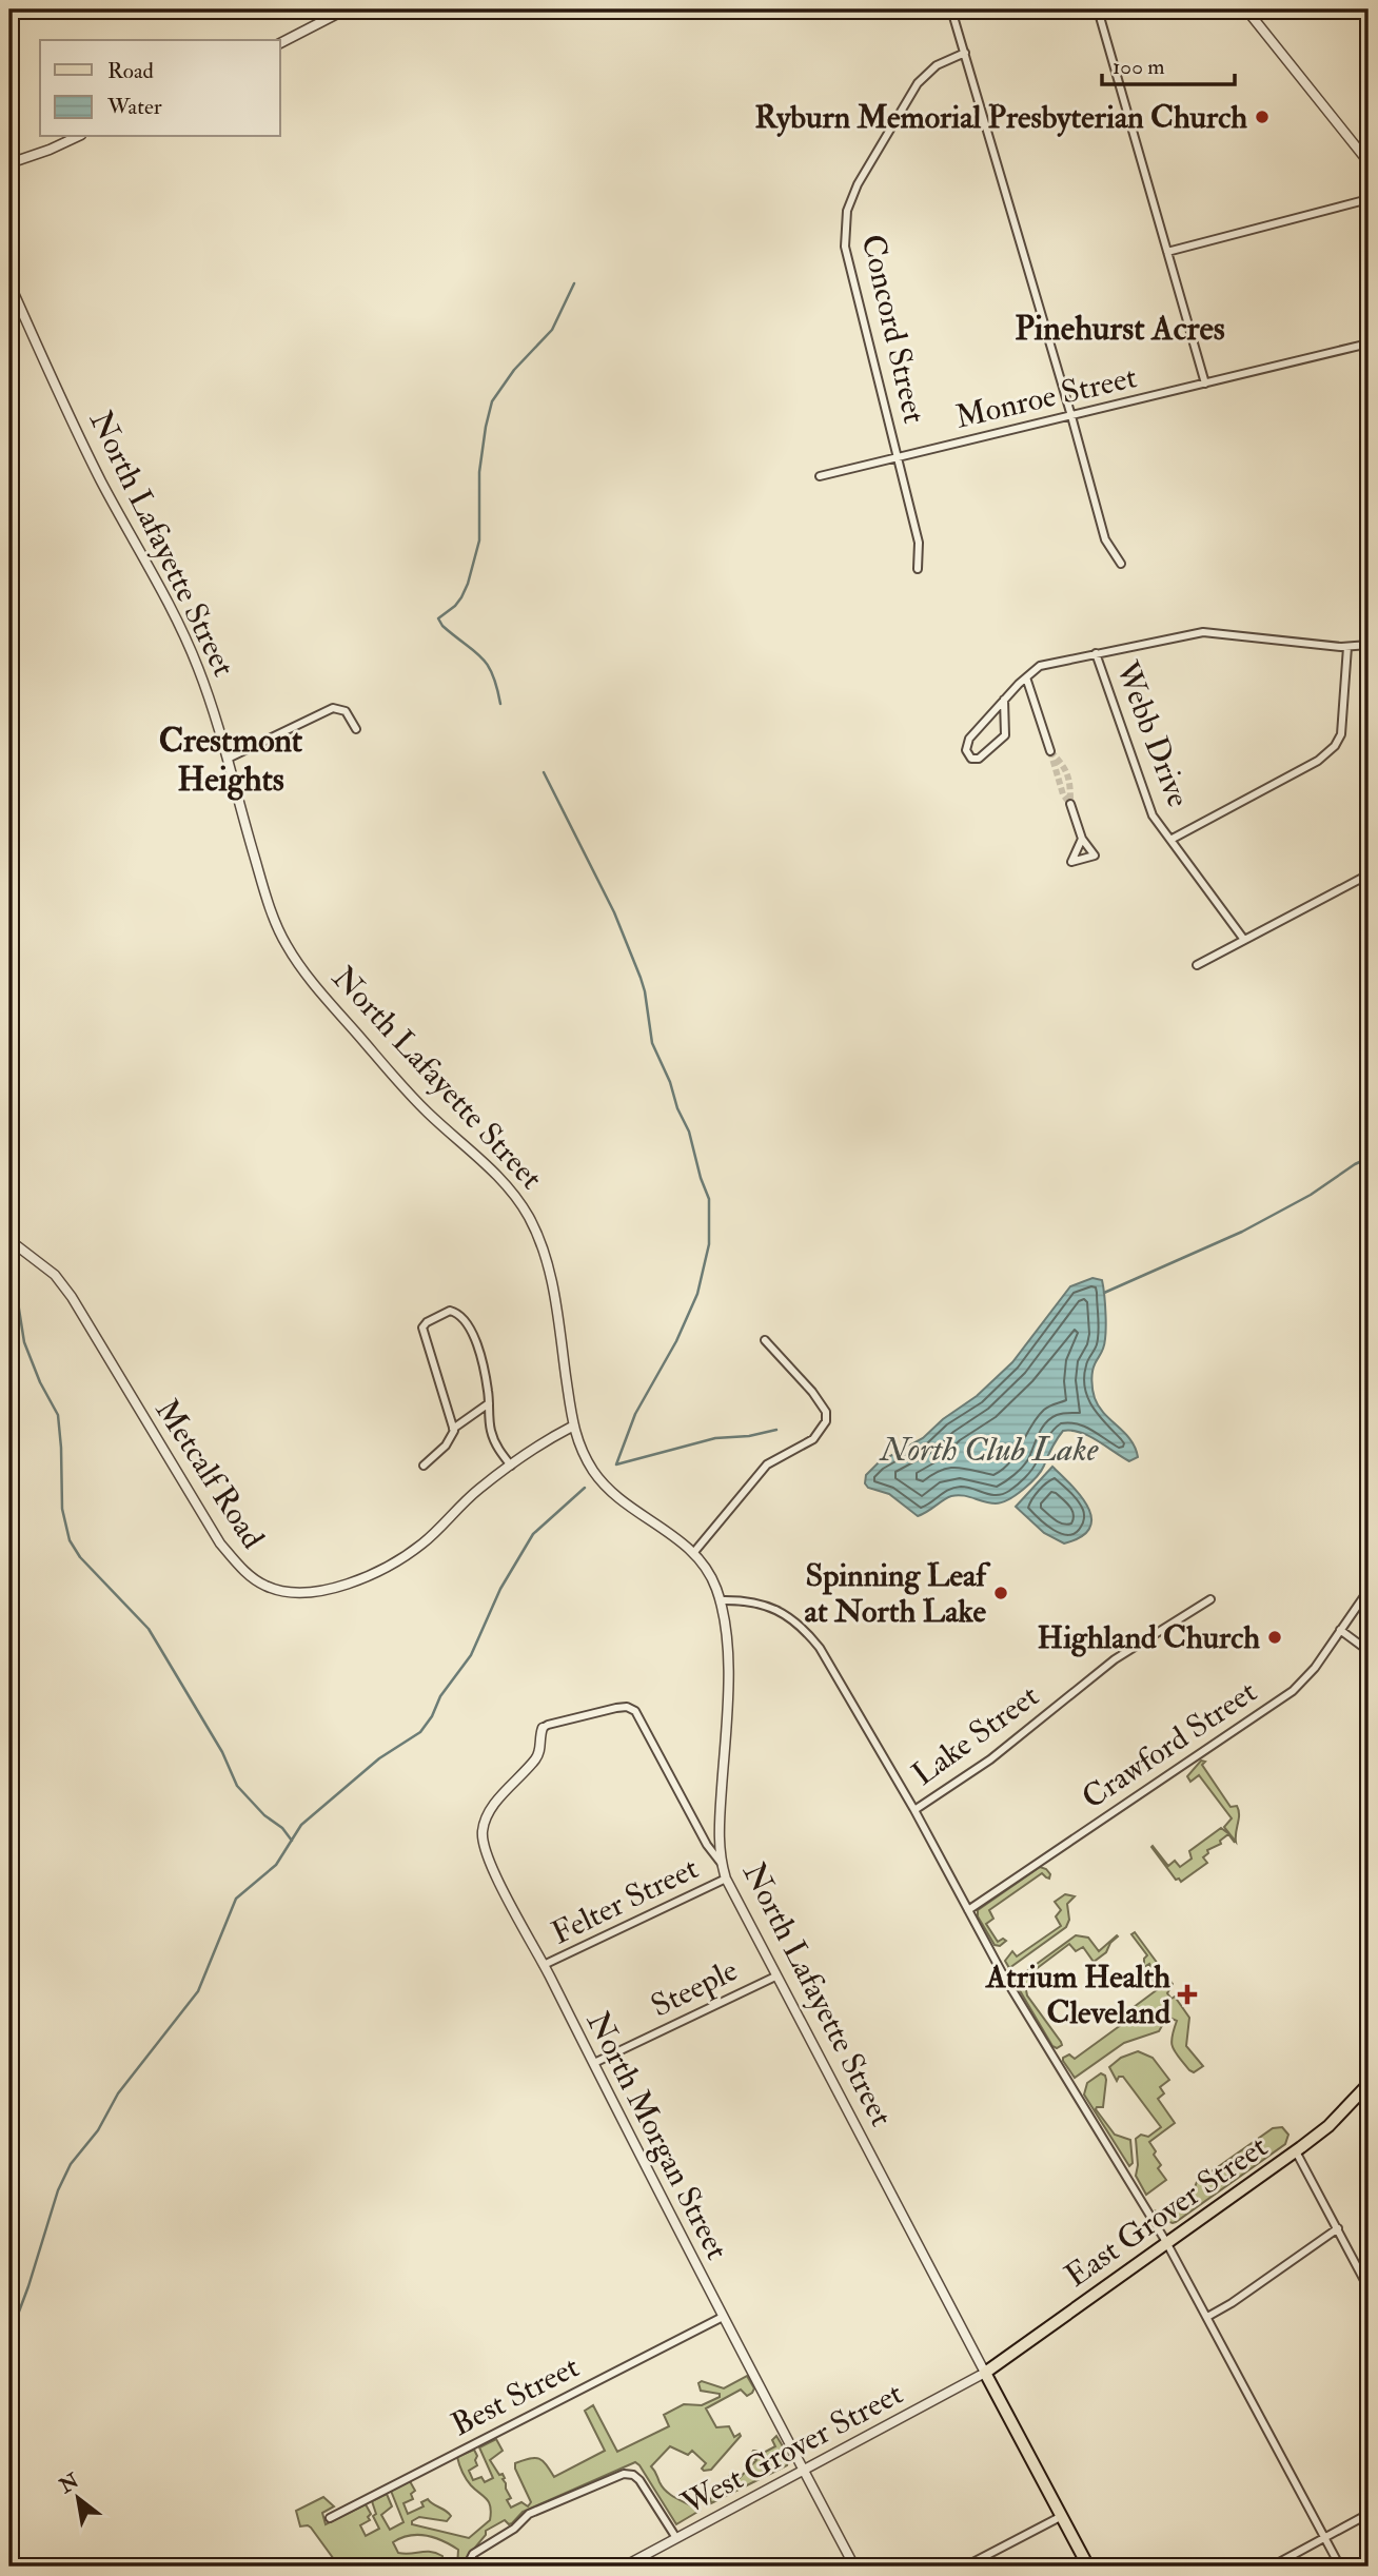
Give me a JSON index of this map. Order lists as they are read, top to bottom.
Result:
{
  "streets": {
    "main road": ["North Lafayette Street", "East Grover Street"],
    "street": [
      "Concord Street",
      "Monroe Street",
      "Webb Drive",
      "Metcalf Road",
      "Lake Street",
      "Crawford Street",
      "Felter Street",
      "Steeple",
      "North Morgan Street",
      "Best Street",
      "West Grover Street"
    ]
  },
  "crossings": [
    ["Concord Street", "Monroe Street"],
    ["North Lafayette Street", "Metcalf Road"],
    ["North Lafayette Street", "Felter Street"],
    ["North Lafayette Street", "Steeple"],
    ["North Lafayette Street", "East Grover Street"],
    ["North Lafayette Street", "West Grover Street"],
    ["Felter Street", "North Morgan Street"],
    ["Steeple", "North Morgan Street"],
    ["North Morgan Street", "Best Street"],
    ["North Morgan Street", "West Grover Street"],
    ["East Grover Street", "West Grover Street"]
  ],
  "districts": ["Pinehurst Acres", "Crestmont Heights"],
  "water": ["North Club Lake"],
  "places": {
    "other": ["Ryburn Memorial Presbyterian Church", "Spinning Leaf at North Lake", "Highland Church"],
    "health": ["Atrium Health Cleveland"]
  },
  "legend": ["Road", "Water"],
  "scale_bar": "100 m",
  "north": "top left"
}
